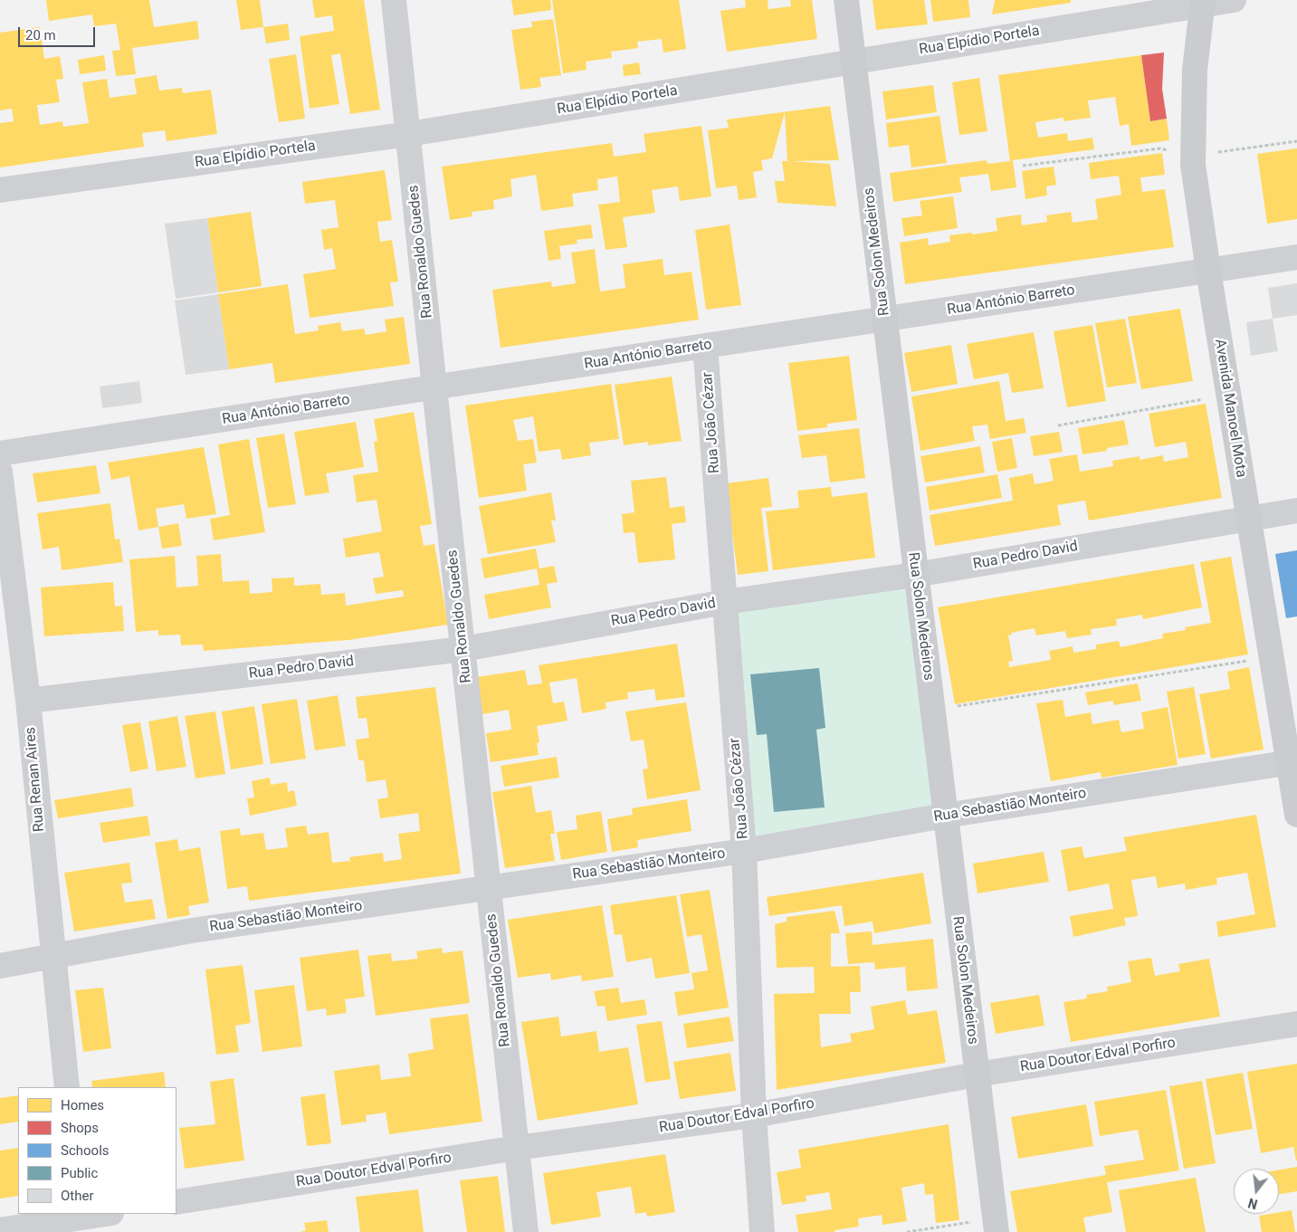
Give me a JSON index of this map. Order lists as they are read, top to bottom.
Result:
{
  "streets": {
    "main road": ["Rua Solon Medeiros", "Avenida Manoel Mota"],
    "street": [
      "Rua Elpídio Portela",
      "Rua Ronaldo Guedes",
      "Rua António Barreto",
      "Rua João Cézar",
      "Rua Pedro David",
      "Rua Renan Aires",
      "Rua Sebastião Monteiro",
      "Rua Doutor Edval Porfiro"
    ]
  },
  "crossings": [
    ["Rua Elpídio Portela", "Rua Ronaldo Guedes"],
    ["Rua Elpídio Portela", "Rua Solon Medeiros"],
    ["Rua Elpídio Portela", "Avenida Manoel Mota"],
    ["Rua Ronaldo Guedes", "Rua António Barreto"],
    ["Rua Ronaldo Guedes", "Rua Pedro David"],
    ["Rua Ronaldo Guedes", "Rua Sebastião Monteiro"],
    ["Rua Ronaldo Guedes", "Rua Doutor Edval Porfiro"],
    ["Rua Solon Medeiros", "Rua António Barreto"],
    ["Rua Solon Medeiros", "Rua Pedro David"],
    ["Rua Solon Medeiros", "Rua Sebastião Monteiro"],
    ["Rua Solon Medeiros", "Rua Doutor Edval Porfiro"],
    ["Rua António Barreto", "Avenida Manoel Mota"],
    ["Rua António Barreto", "Rua João Cézar"],
    ["Avenida Manoel Mota", "Rua Pedro David"],
    ["Avenida Manoel Mota", "Rua Sebastião Monteiro"],
    ["Rua João Cézar", "Rua Pedro David"],
    ["Rua João Cézar", "Rua Sebastião Monteiro"],
    ["Rua João Cézar", "Rua Doutor Edval Porfiro"],
    ["Rua Pedro David", "Rua Renan Aires"],
    ["Rua Renan Aires", "Rua Sebastião Monteiro"]
  ],
  "legend": [
    "Homes",
    "Shops",
    "Schools",
    "Public",
    "Other"
  ],
  "scale_bar": "20 m",
  "north": "bottom"
}
